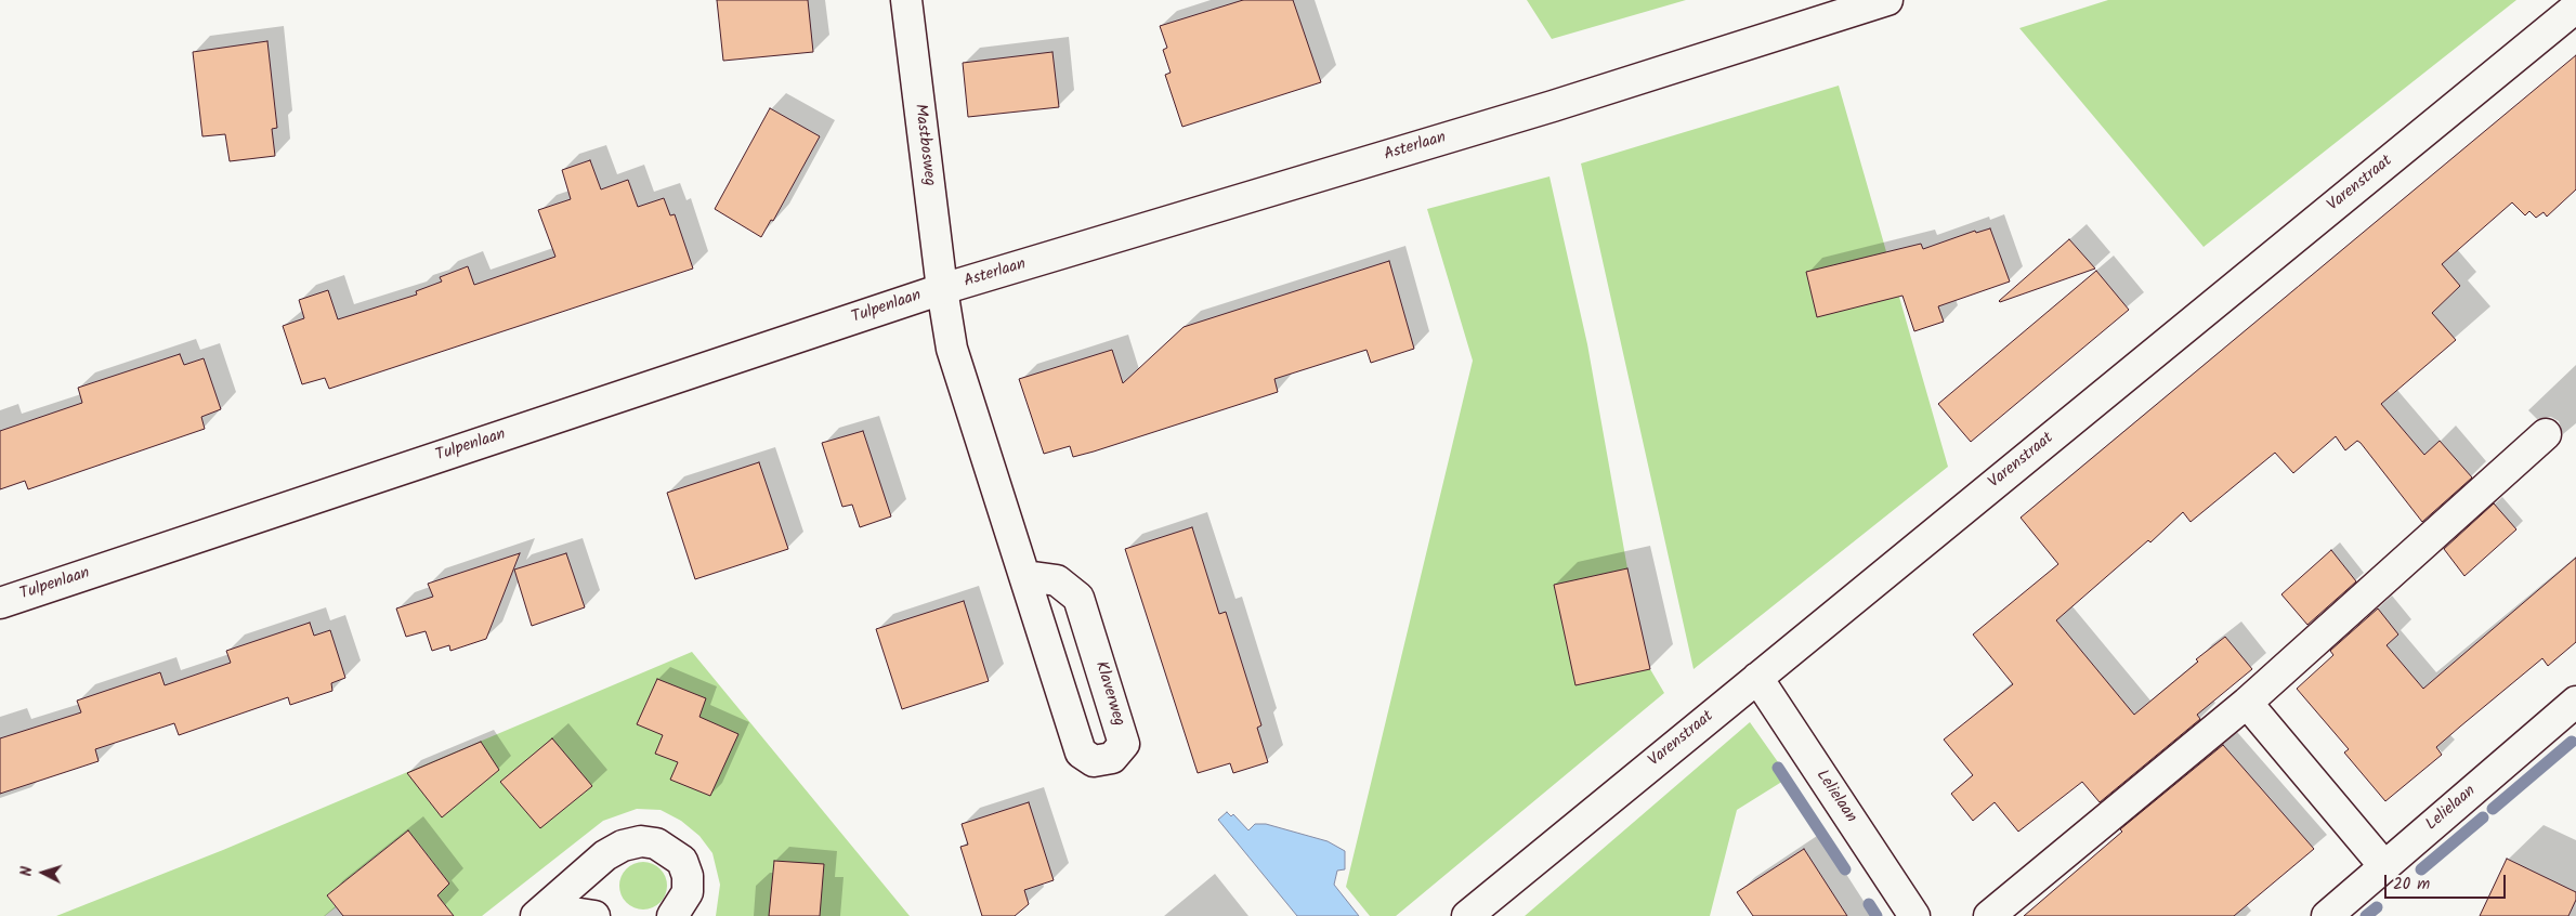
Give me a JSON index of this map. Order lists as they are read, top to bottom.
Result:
{
  "streets": {
    "street": [
      "Mastbosweg",
      "Asterlaan",
      "Varenstraat",
      "Tulpenlaan",
      "Klaverweg",
      "Lelielaan"
    ]
  },
  "crossings": [
    ["Mastbosweg", "Asterlaan"],
    ["Mastbosweg", "Tulpenlaan"],
    ["Mastbosweg", "Klaverweg"],
    ["Asterlaan", "Tulpenlaan"],
    ["Asterlaan", "Klaverweg"],
    ["Varenstraat", "Lelielaan"],
    ["Tulpenlaan", "Klaverweg"]
  ],
  "scale_bar": "20 m",
  "north": "left"
}
